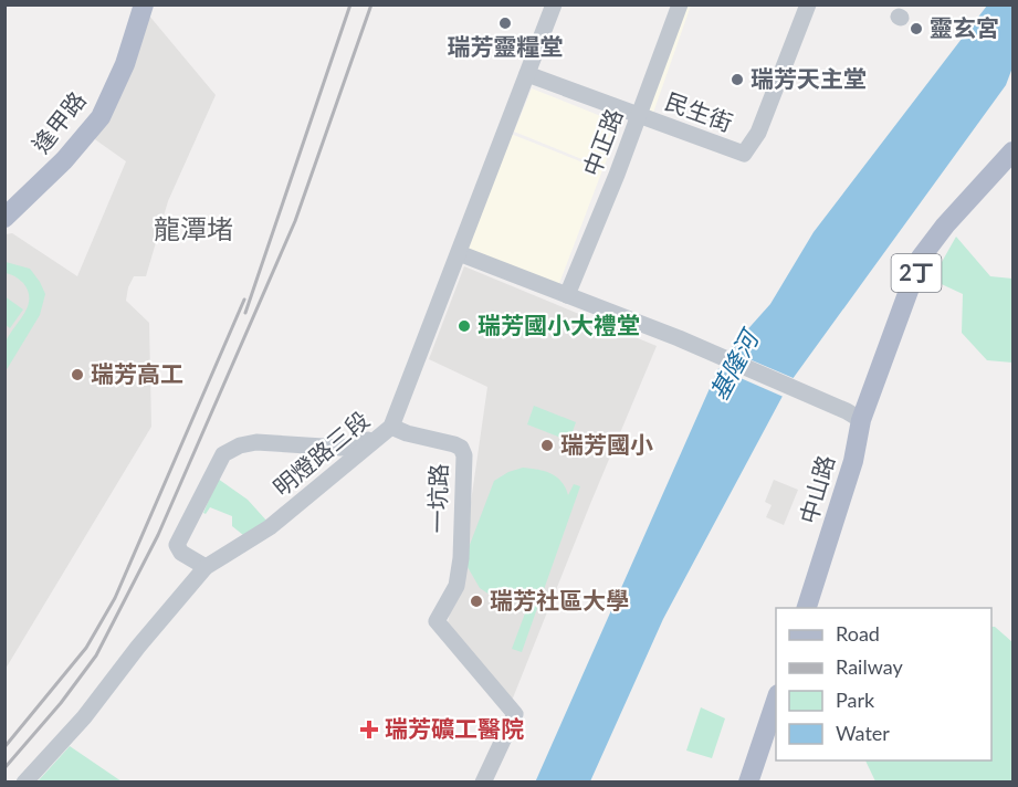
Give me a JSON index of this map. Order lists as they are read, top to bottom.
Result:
{
  "streets": {
    "main road": ["逢甲路", "2丁", "中山路"],
    "street": [
      "民生街",
      "中正路",
      "明燈路三段",
      "一坑路"
    ]
  },
  "crossings": [
    ["民生街", "中正路"],
    ["民生街", "明燈路三段"],
    ["2丁", "中山路"],
    ["明燈路三段", "一坑路"]
  ],
  "districts": ["龍潭堵"],
  "water": ["基隆河"],
  "places": {
    "other": [
      "瑞芳靈糧堂",
      "靈玄宮",
      "瑞芳天主堂",
      "瑞芳國小大禮堂",
      "瑞芳高工",
      "瑞芳國小",
      "瑞芳社區大學"
    ],
    "health": ["瑞芳礦工醫院"]
  },
  "legend": [
    "Road",
    "Railway",
    "Park",
    "Water"
  ]
}
